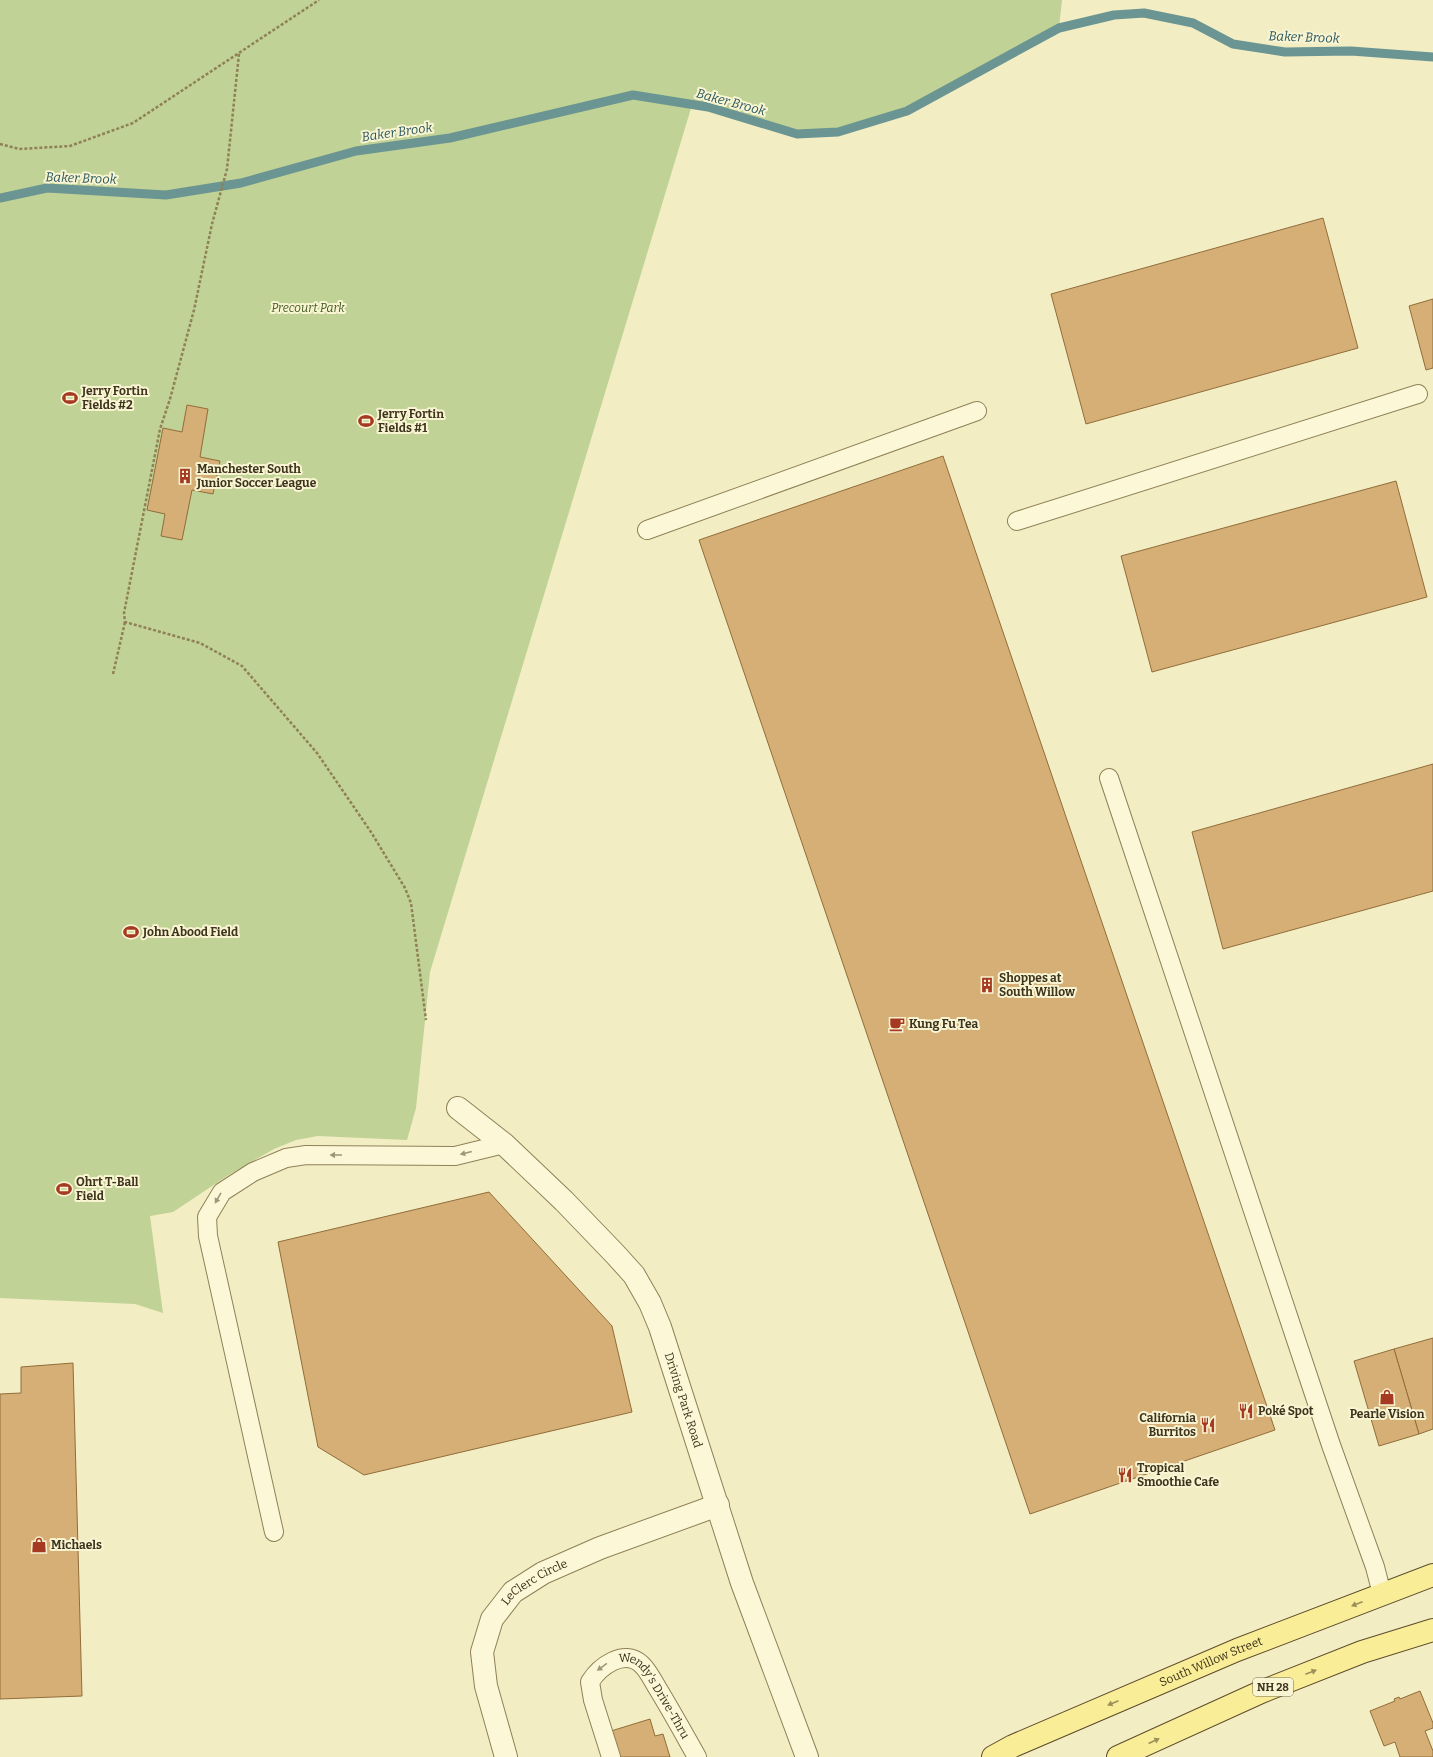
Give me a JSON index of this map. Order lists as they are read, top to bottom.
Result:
{
  "streets": {
    "main road": ["South Willow Street", "NH 28"],
    "street": ["Driving Park Road", "LeClerc Circle"],
    "lane": ["Wendy's Drive-Thru"]
  },
  "crossings": [
    ["Driving Park Road", "LeClerc Circle"]
  ],
  "water": ["Baker Brook"],
  "parks": ["Precourt Park"],
  "places": {
    "sports": [
      "Jerry Fortin Fields #2",
      "Jerry Fortin Fields #1",
      "John Abood Field",
      "Ohrt T-Ball Field"
    ],
    "building": ["Manchester South Junior Soccer League", "Shoppes at South Willow"],
    "cafe": ["Kung Fu Tea"],
    "shop": ["Pearle Vision", "Michaels"],
    "restaurant": ["Poké Spot", "California Burritos", "Tropical Smoothie Cafe"]
  }
}
